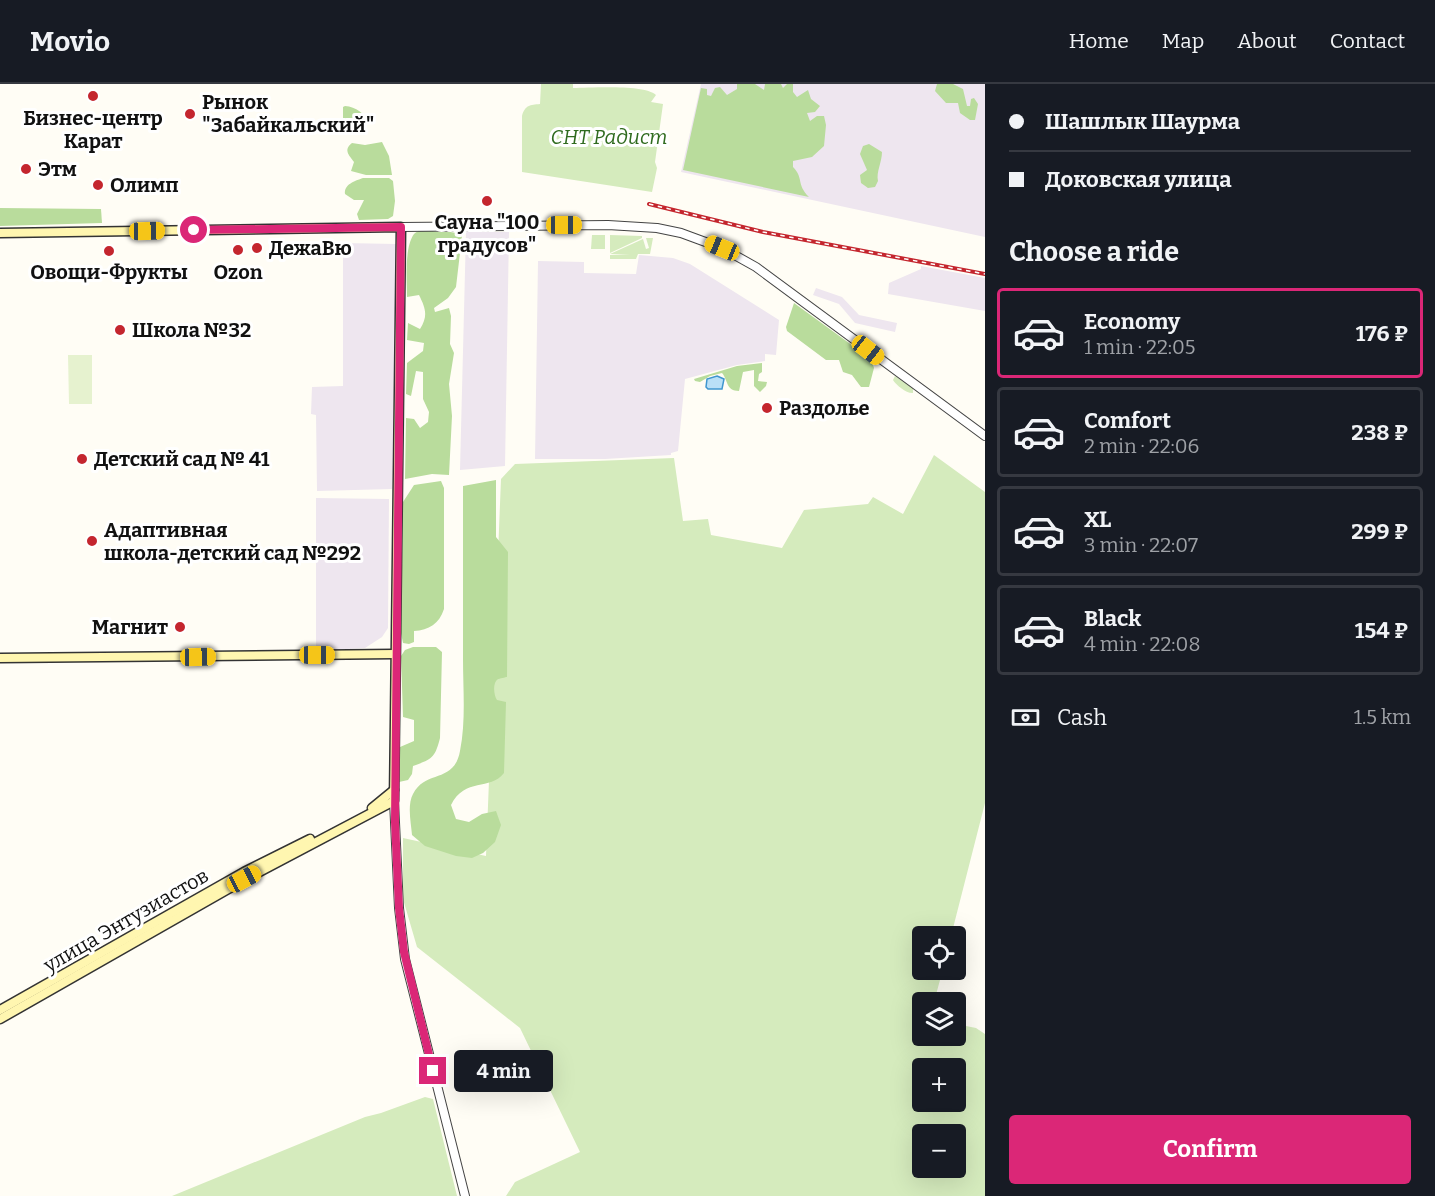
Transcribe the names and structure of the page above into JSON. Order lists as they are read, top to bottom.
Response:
{
  "streets": {
    "main road": ["улица Энтузиастов"]
  },
  "parks": ["СНТ Радист"],
  "places": [
    "Бизнес-центр Карат",
    "Рынок \"Забайкальский\"",
    "Этм",
    "Олимп",
    "Сауна \"100 градусов\"",
    "ДежаВю",
    "Ozon",
    "Овощи-Фрукты",
    "Школа №32",
    "Раздолье",
    "Детский сад № 41",
    "Адаптивная школа-детский сад №292",
    "Магнит"
  ],
  "page": {
    "header": "Movio",
    "nav": [
      "Home",
      "Map",
      "About",
      "Contact"
    ],
    "banner": ["Шашлык Шаурма", "Доковская улица"],
    "heading": "Choose a ride",
    "list": [
      {
        "name": "Economy",
        "note": "1 min · 22:05",
        "value": "176 ₽"
      },
      {
        "name": "Comfort",
        "note": "2 min · 22:06",
        "value": "238 ₽"
      },
      {
        "name": "XL",
        "note": "3 min · 22:07",
        "value": "299 ₽"
      },
      {
        "name": "Black",
        "note": "4 min · 22:08",
        "value": "154 ₽"
      }
    ],
    "pay": ["Cash", "1.5 km"],
    "map_buttons": ["+", "−"],
    "bubble": "4 min",
    "buttons": "Confirm"
  }
}
